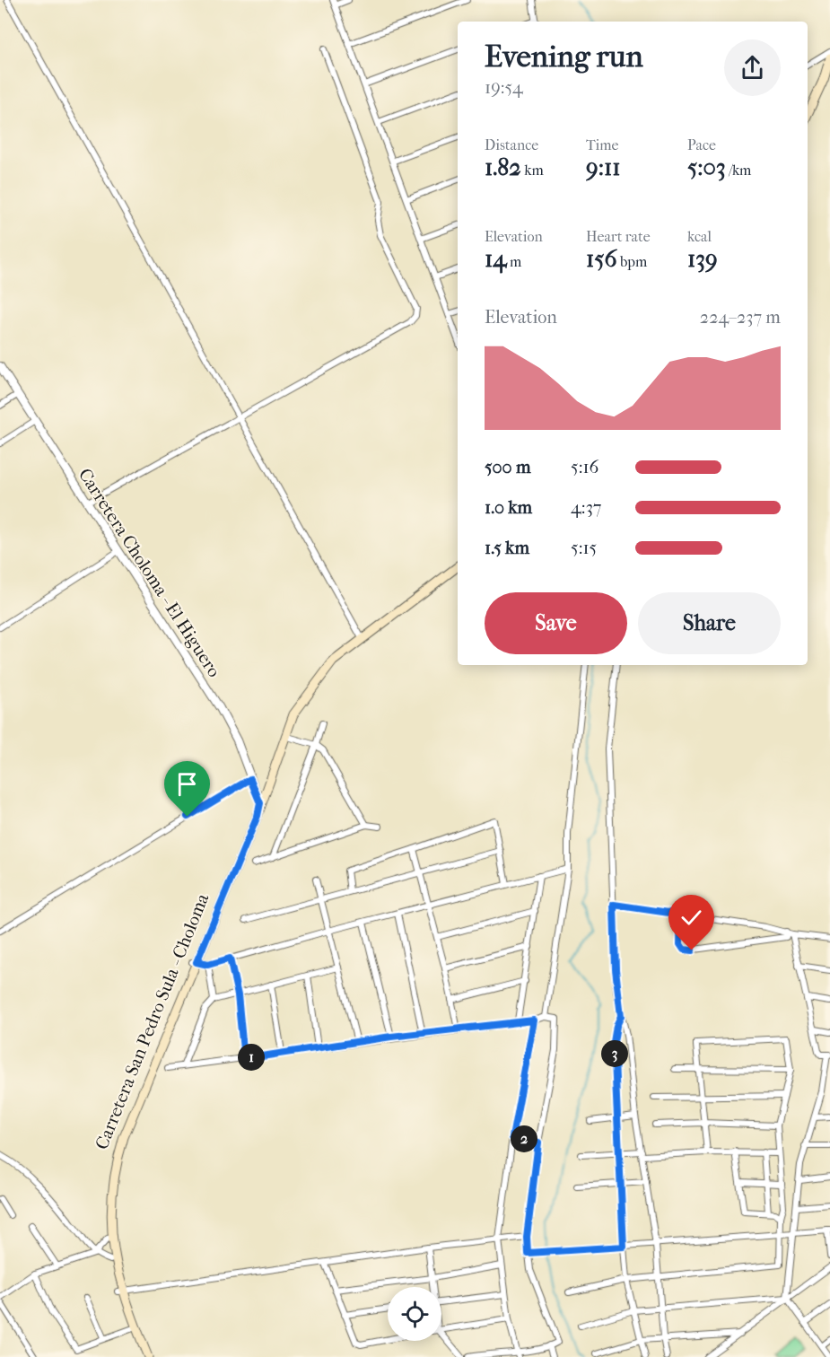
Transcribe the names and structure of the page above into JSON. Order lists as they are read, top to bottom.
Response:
{
  "streets": {
    "main road": ["Carretera San Pedro Sula - Choloma"],
    "street": ["Carretera Choloma - El Higuero"]
  },
  "crossings": [
    ["Carretera Choloma - El Higuero", "Carretera San Pedro Sula - Choloma"]
  ],
  "page": {
    "heading": ["Evening run", "19:54"],
    "stats": [
      ["Distance", "1.82 km"],
      ["Time", "9:11"],
      ["Pace", "5:03 /km"],
      ["Elevation", "14 m"],
      ["Heart rate", "156 bpm"],
      ["kcal", "139"]
    ],
    "chart": ["Elevation", "224–237 m"],
    "list": [
      {
        "name": "500 m",
        "note": "5:16"
      },
      {
        "name": "1.0 km",
        "note": "4:37"
      },
      {
        "name": "1.5 km",
        "note": "5:15"
      }
    ],
    "buttons": ["Save", "Share"],
    "pins": ["3", "1", "2"]
  }
}
